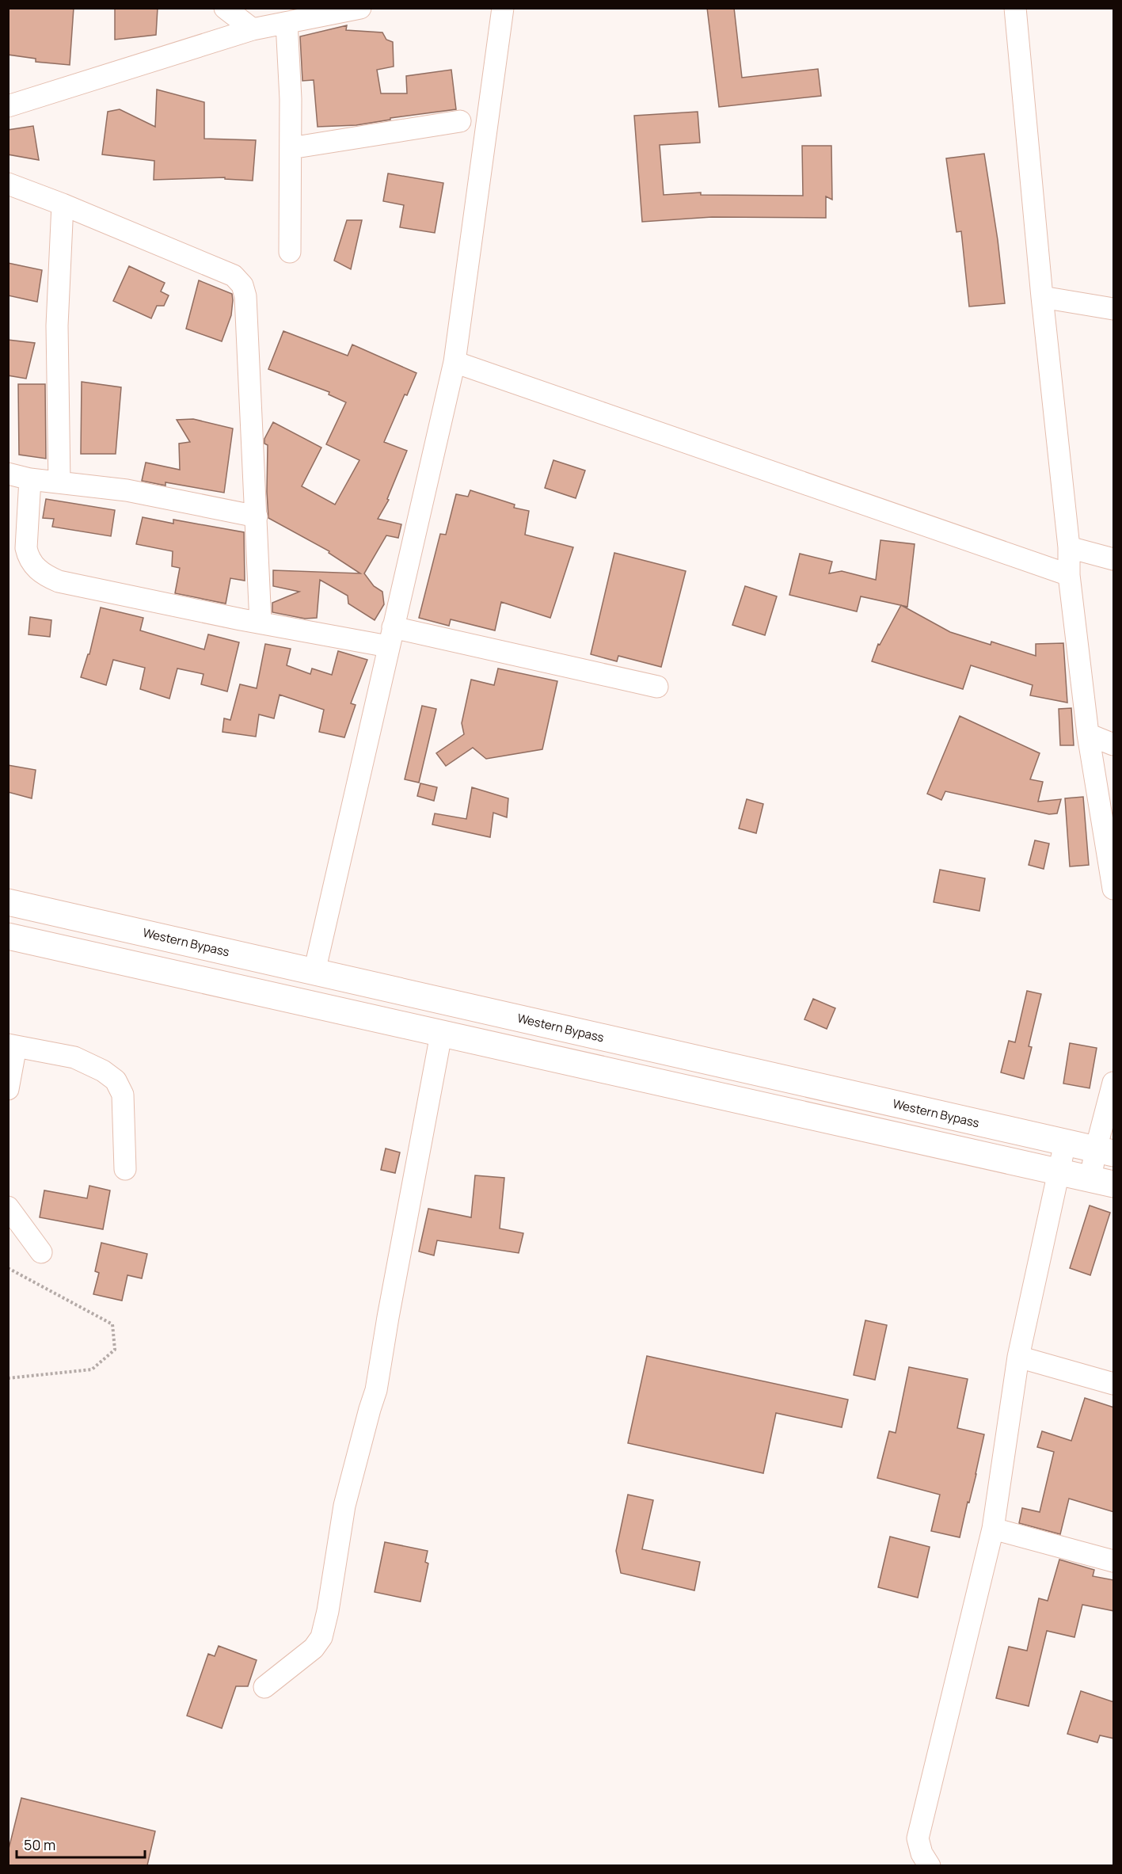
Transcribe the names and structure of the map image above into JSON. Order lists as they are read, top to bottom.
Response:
{
  "streets": {
    "main road": ["Western Bypass"]
  },
  "scale_bar": "50 m"
}
